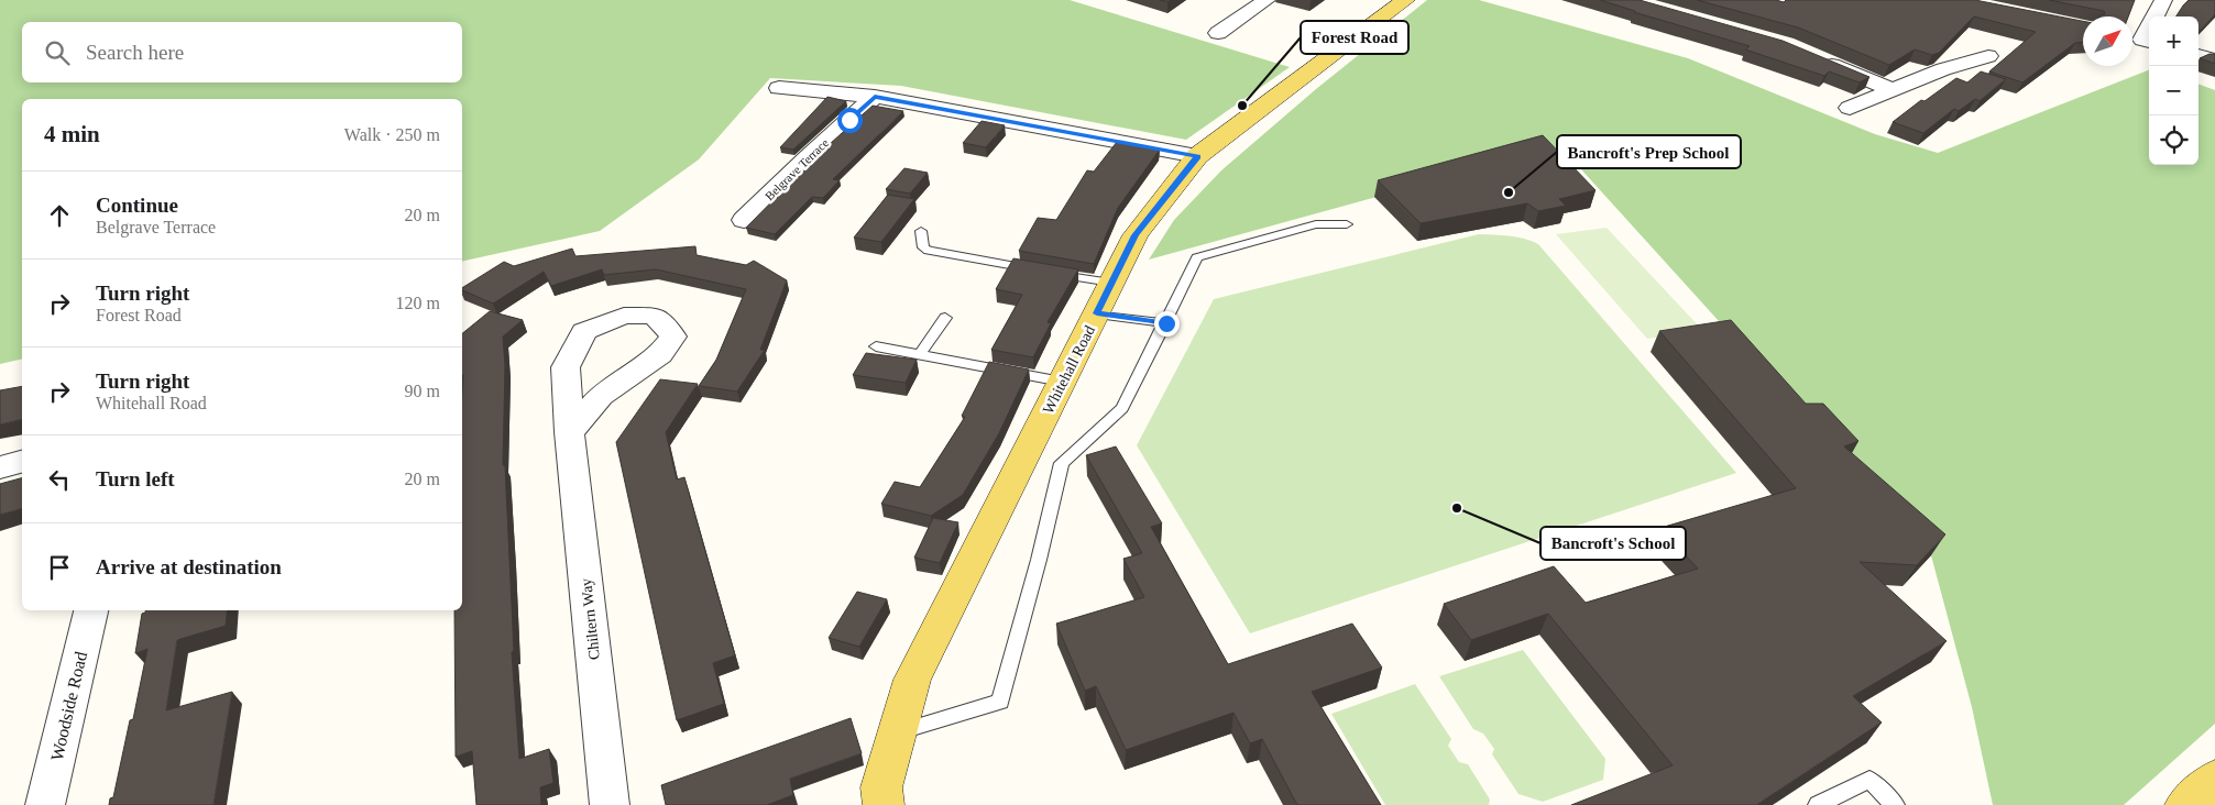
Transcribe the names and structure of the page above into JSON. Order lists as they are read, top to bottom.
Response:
{
  "streets": {
    "main road": ["Whitehall Road"],
    "street": ["Belgrave Terrace", "Chiltern Way", "Woodside Road"]
  },
  "places": ["Forest Road", "Bancroft's Prep School", "Bancroft's School"],
  "north": "top right",
  "page": {
    "map_buttons": ["+", "−"],
    "search": "Search here",
    "heading": ["4 min", "Walk · 250 m"],
    "list": [
      ["Continue", "Belgrave Terrace", "20 m"],
      ["Turn right", "Forest Road", "120 m"],
      ["Turn right", "Whitehall Road", "90 m"],
      ["Turn left", "20 m"],
      "Arrive at destination"
    ]
  }
}
